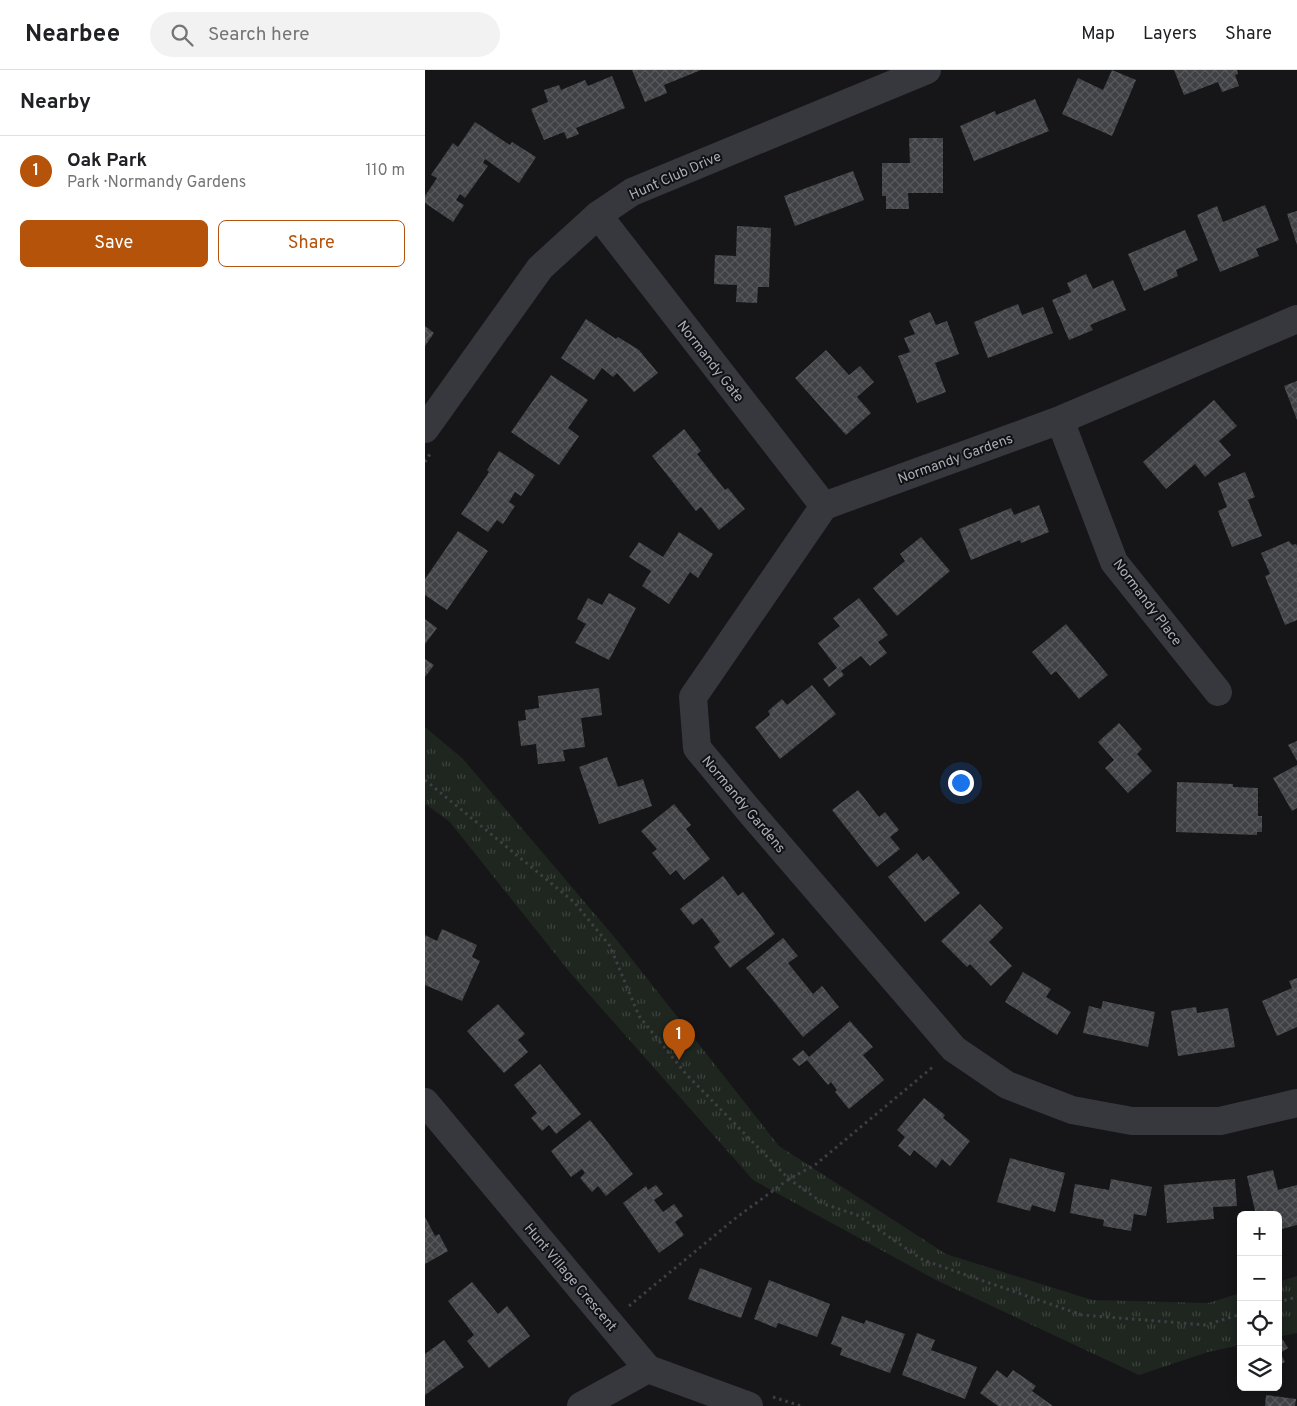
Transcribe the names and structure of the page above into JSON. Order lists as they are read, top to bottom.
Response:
{
  "streets": {
    "street": [
      "Hunt Club Drive",
      "Normandy Gate",
      "Normandy Gardens",
      "Normandy Place",
      "Hunt Village Crescent"
    ]
  },
  "crossings": [
    ["Hunt Club Drive", "Normandy Gate"],
    ["Normandy Gate", "Normandy Gardens"],
    ["Normandy Gardens", "Normandy Place"]
  ],
  "page": {
    "header": "Nearbee",
    "search": "Search here",
    "nav": ["Map", "Layers", "Share"],
    "heading": "Nearby",
    "list": [
      {
        "mark": "1",
        "name": "Oak Park",
        "note": "Park · Normandy Gardens",
        "value": "110 m"
      }
    ],
    "buttons": ["Save", "Share"],
    "pins": "1",
    "map_buttons": ["+", "−"]
  }
}
